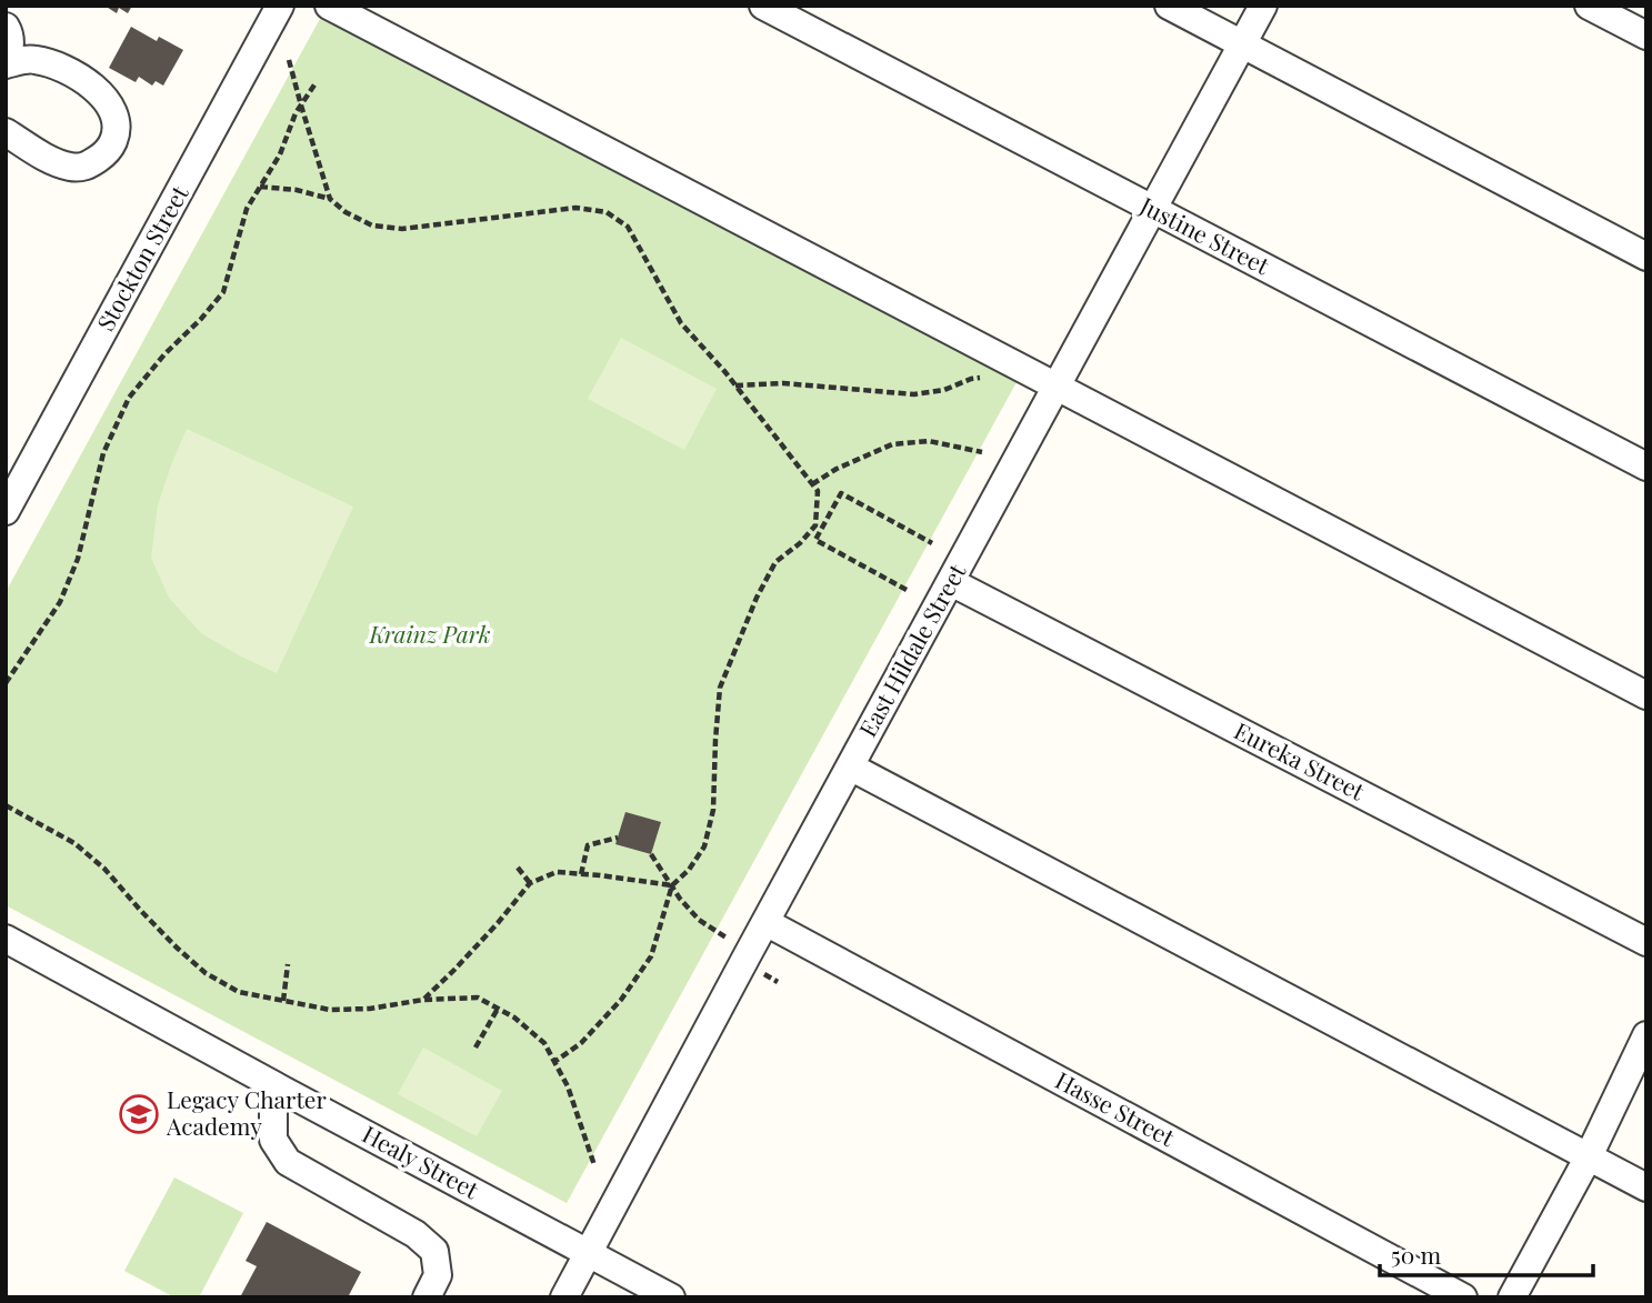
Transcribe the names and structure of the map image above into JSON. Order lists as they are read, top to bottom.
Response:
{
  "streets": {
    "street": [
      "Justine Street",
      "Stockton Street",
      "East Hildale Street",
      "Eureka Street",
      "Hasse Street",
      "Healy Street"
    ]
  },
  "crossings": [
    ["Justine Street", "East Hildale Street"],
    ["East Hildale Street", "Eureka Street"],
    ["East Hildale Street", "Hasse Street"],
    ["East Hildale Street", "Healy Street"]
  ],
  "parks": ["Krainz Park"],
  "places": {
    "school or university": ["Legacy Charter Academy"]
  },
  "scale_bar": "50 m"
}
